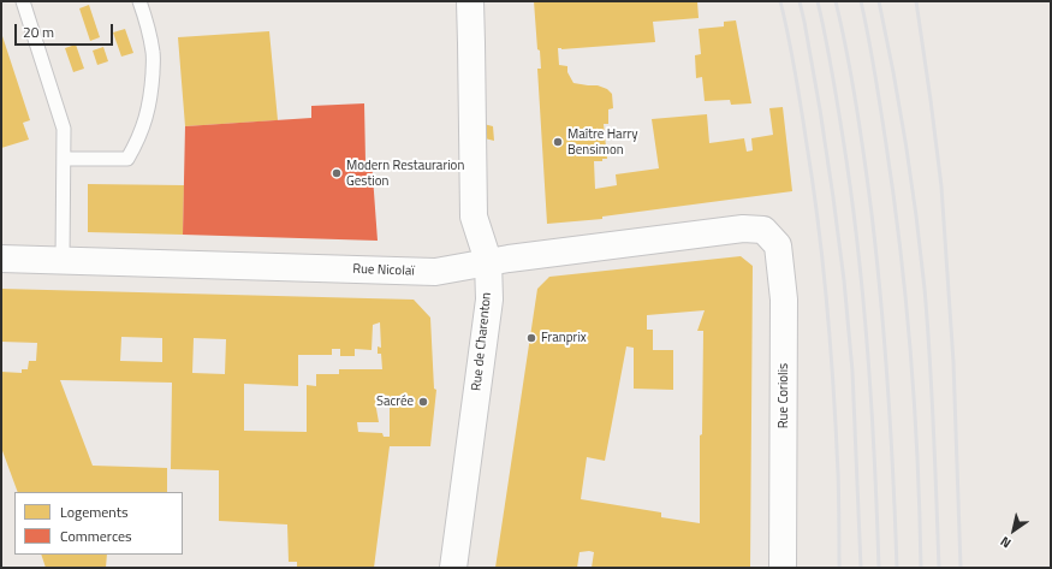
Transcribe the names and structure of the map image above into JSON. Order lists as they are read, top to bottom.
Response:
{
  "streets": {
    "street": ["Rue Nicolaï", "Rue de Charenton", "Rue Coriolis"]
  },
  "crossings": [
    ["Rue Nicolaï", "Rue de Charenton"],
    ["Rue Nicolaï", "Rue Coriolis"]
  ],
  "places": [
    "Maître Harry Bensimon",
    "Modern Restaurarion Gestion",
    "Franprix",
    "Sacrée"
  ],
  "legend": ["Logements", "Commerces"],
  "scale_bar": "20 m",
  "north": "bottom left"
}
